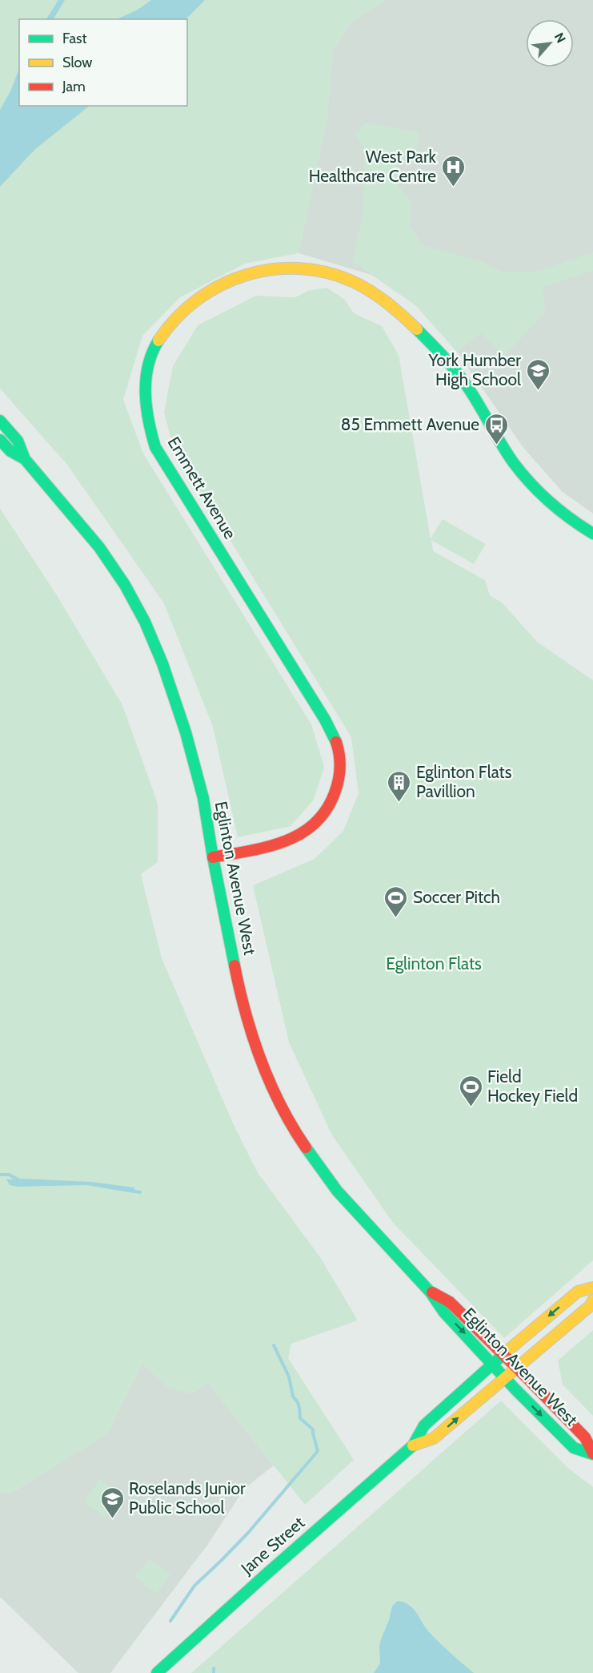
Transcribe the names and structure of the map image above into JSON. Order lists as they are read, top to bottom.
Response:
{
  "streets": {
    "main road": ["Emmett Avenue", "Eglinton Avenue West", "Jane Street"]
  },
  "crossings": [
    ["Emmett Avenue", "Eglinton Avenue West"],
    ["Eglinton Avenue West", "Jane Street"]
  ],
  "parks": ["Eglinton Flats"],
  "places": {
    "hospital": ["West Park Healthcare Centre"],
    "school or university": ["York Humber High School", "Roselands Junior Public School"],
    "bus stop": ["85 Emmett Avenue"],
    "building": ["Eglinton Flats Pavillion"],
    "sports": ["Soccer Pitch", "Field Hockey Field"]
  },
  "legend": ["Fast", "Slow", "Jam"],
  "north": "top right"
}
